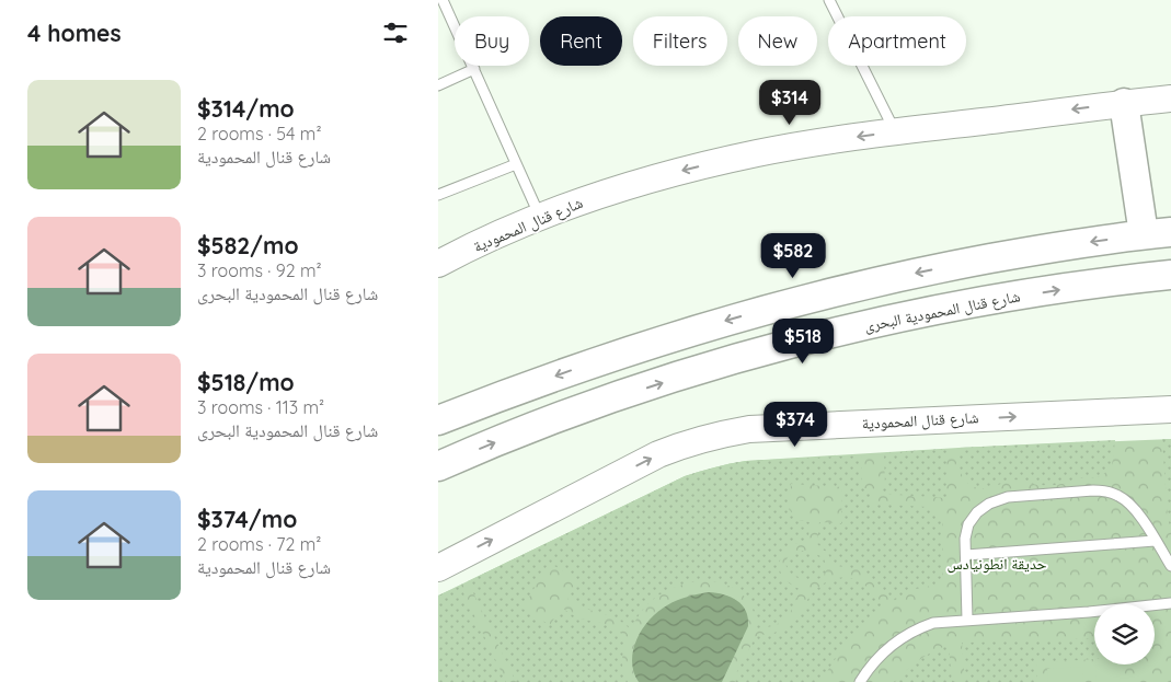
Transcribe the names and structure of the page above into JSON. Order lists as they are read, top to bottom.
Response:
{
  "streets": {
    "main road": ["شارع قنال المحمودية البحرى"],
    "street": ["شارع قنال المحمودية"]
  },
  "parks": ["حديقة انطونيادس"],
  "page": {
    "heading": "4 homes",
    "chip": [
      "Buy",
      "Rent",
      "Filters",
      "New",
      "Apartment"
    ],
    "list": [
      {
        "name": "$314/mo",
        "note": "2 rooms · 54 m² · شارع قنال المحمودية"
      },
      {
        "name": "$582/mo",
        "note": "3 rooms · 92 m² · شارع قنال المحمودية البحرى"
      },
      {
        "name": "$518/mo",
        "note": "3 rooms · 113 m² · شارع قنال المحمودية البحرى"
      },
      {
        "name": "$374/mo",
        "note": "2 rooms · 72 m² · شارع قنال المحمودية"
      }
    ],
    "price": [
      "$314",
      "$582",
      "$518",
      "$374"
    ]
  }
}
